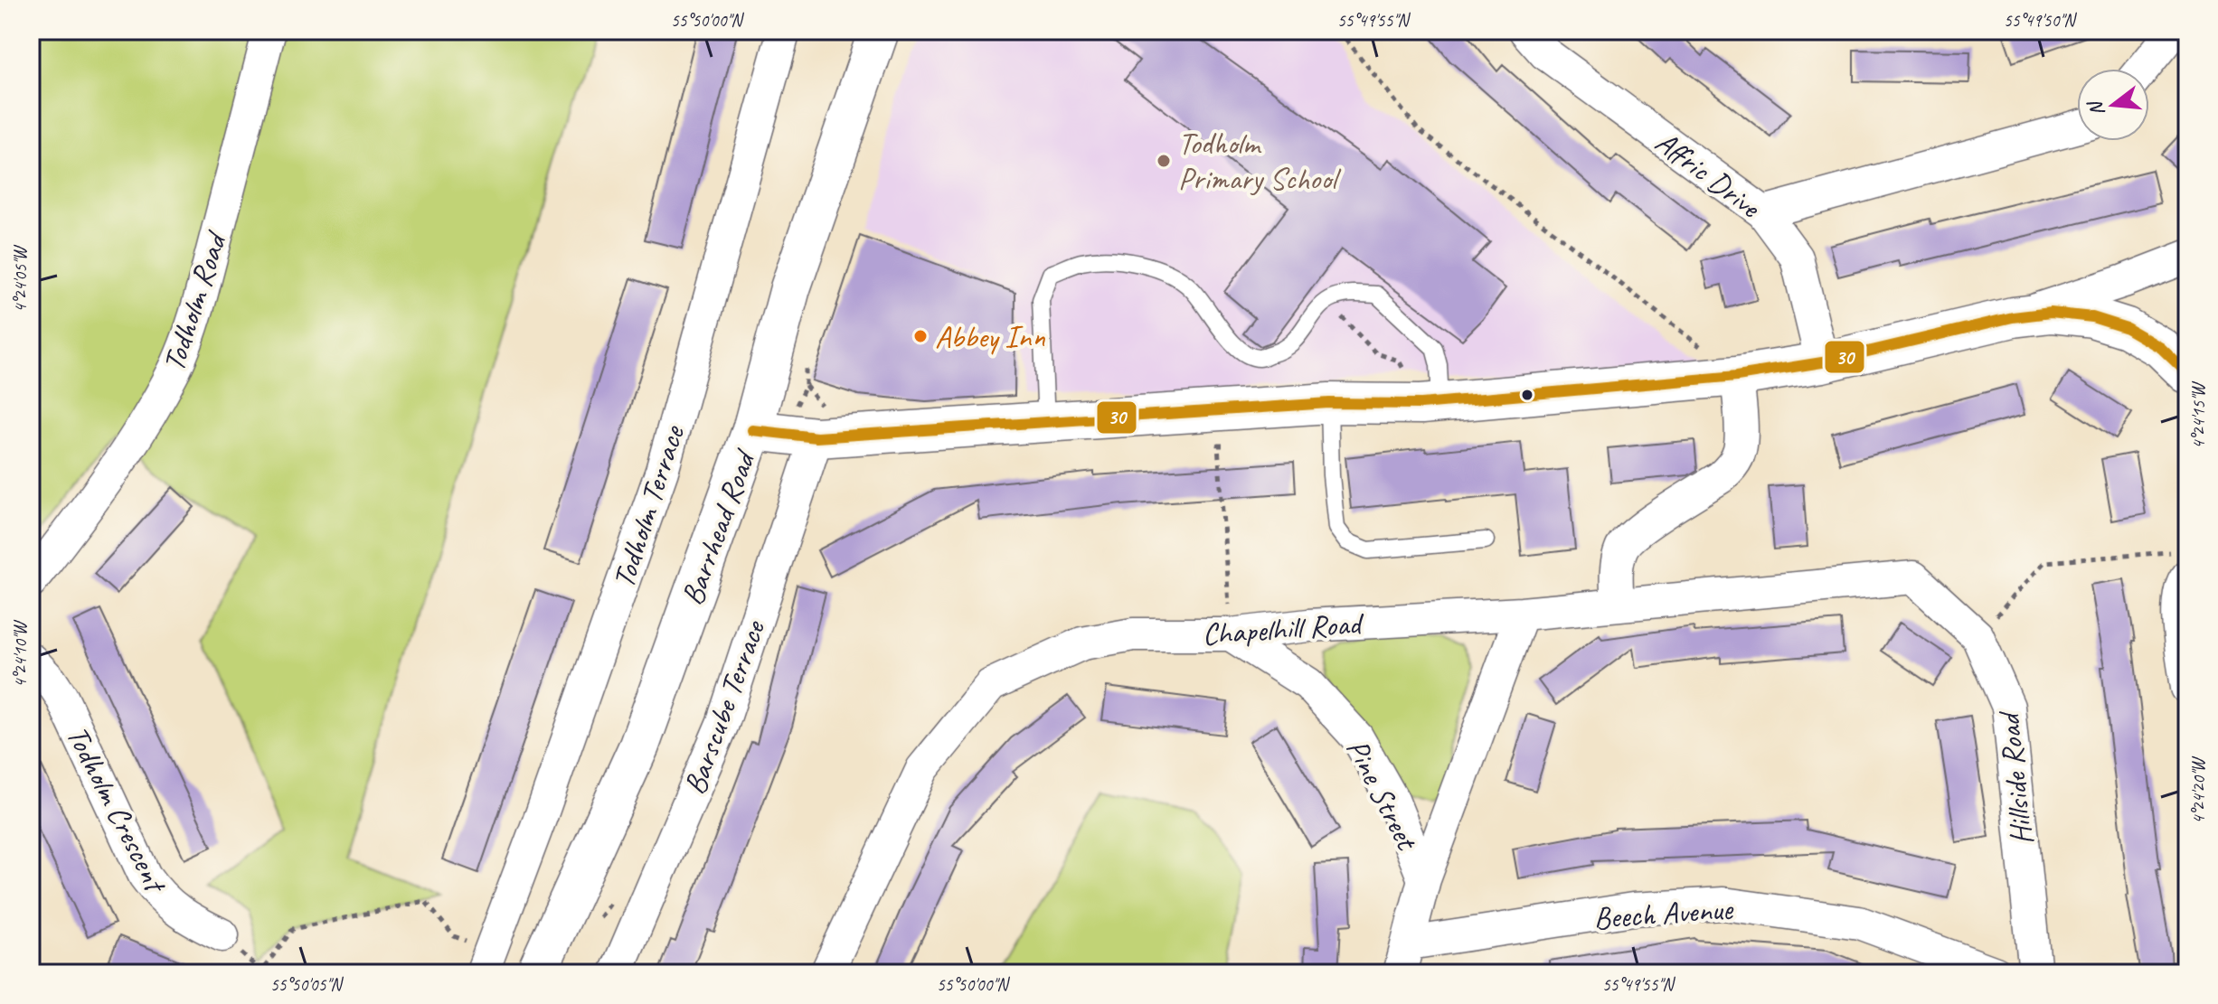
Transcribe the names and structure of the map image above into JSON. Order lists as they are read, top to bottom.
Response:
{
  "streets": {
    "street": [
      "Affric Drive",
      "Todholm Road",
      "Todholm Terrace",
      "Barrhead Road",
      "Chapelhill Road",
      "Barscube Terrace",
      "Hillside Road",
      "Pine Street",
      "Todholm Crescent",
      "Beech Avenue"
    ]
  },
  "crossings": [
    ["Chapelhill Road", "Hillside Road"],
    ["Chapelhill Road", "Pine Street"],
    ["Pine Street", "Beech Avenue"]
  ],
  "places": ["Todholm Primary School", "Abbey Inn"],
  "lines": ["transit line 30"],
  "north": "left",
  "coordinates": [
    "55°50'00\"N",
    "55°49'55\"N",
    "55°49'50\"N",
    "4°24'05\"W",
    "4°24'15\"W",
    "4°24'10\"W",
    "4°24'20\"W",
    "55°50'05\"N"
  ]
}
